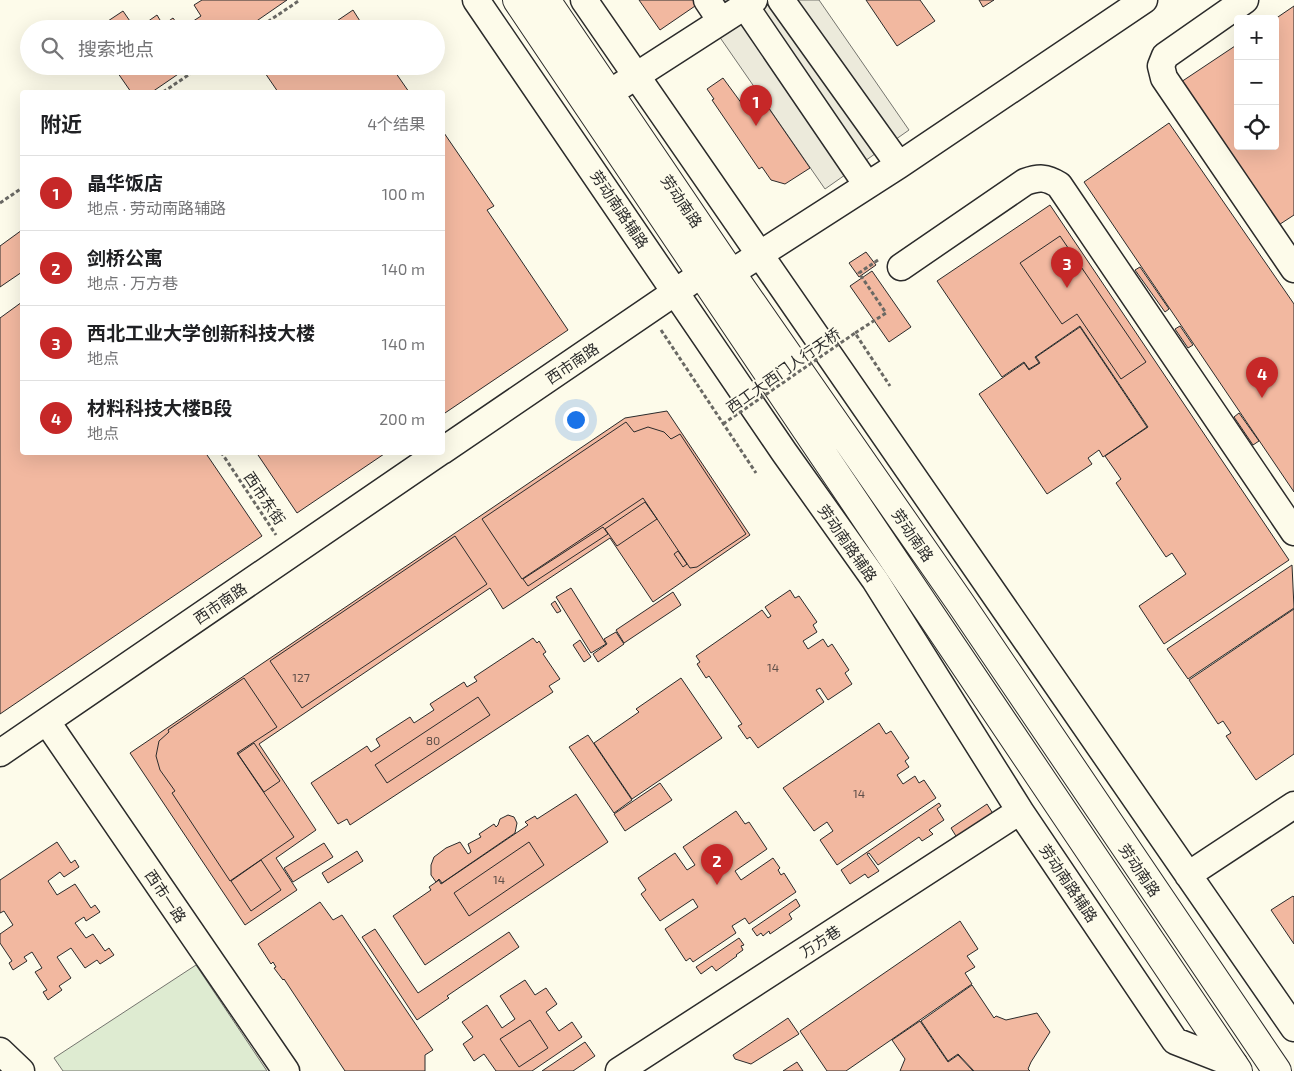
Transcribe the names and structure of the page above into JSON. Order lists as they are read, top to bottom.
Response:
{
  "streets": {
    "main road": ["劳动南路"],
    "street": [
      "劳动南路辅路",
      "西市南路",
      "西市一路",
      "万方巷"
    ],
    "path": ["西工大西门人行天桥", "西市东街"]
  },
  "crossings": [
    ["劳动南路", "劳动南路辅路"],
    ["劳动南路", "西市南路"],
    ["劳动南路辅路", "西市南路"],
    ["劳动南路辅路", "万方巷"],
    ["西市南路", "西市东街"],
    ["西市南路", "西市一路"]
  ],
  "house_numbers": [
    "14",
    "127",
    "80",
    "14",
    "14"
  ],
  "page": {
    "map_buttons": ["+", "−"],
    "search": "搜索地点",
    "pins": [
      "1",
      "3",
      "4",
      "2"
    ],
    "heading": ["附近", "4个结果"],
    "list": [
      {
        "mark": "1",
        "name": "晶华饭店",
        "note": "地点 · 劳动南路辅路",
        "value": "100 m"
      },
      {
        "mark": "2",
        "name": "剑桥公寓",
        "note": "地点 · 万方巷",
        "value": "140 m"
      },
      {
        "mark": "3",
        "name": "西北工业大学创新科技大楼",
        "note": "地点",
        "value": "140 m"
      },
      {
        "mark": "4",
        "name": "材料科技大楼B段",
        "note": "地点",
        "value": "200 m"
      }
    ]
  }
}
